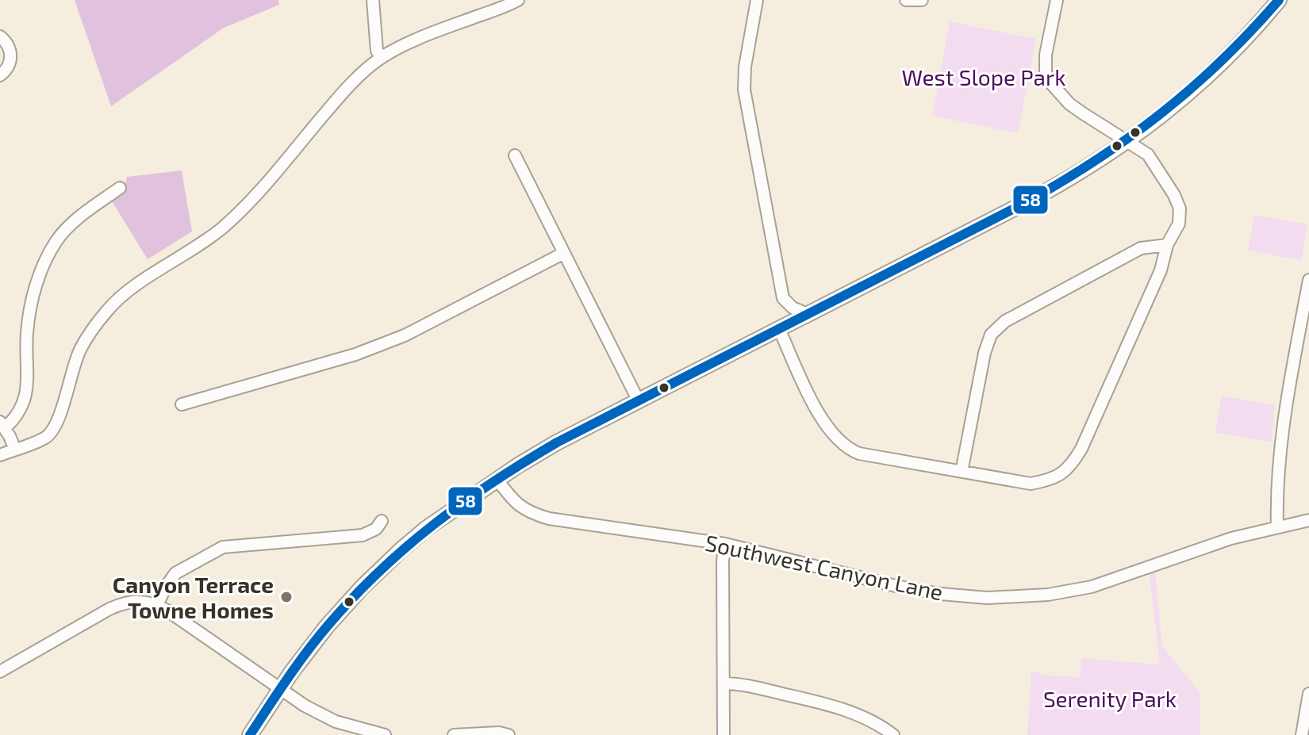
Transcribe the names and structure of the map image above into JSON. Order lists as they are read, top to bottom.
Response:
{
  "streets": {
    "street": ["Southwest Canyon Lane"]
  },
  "parks": ["West Slope Park", "Serenity Park"],
  "places": ["Canyon Terrace Towne Homes"],
  "lines": ["transit line 58"]
}
